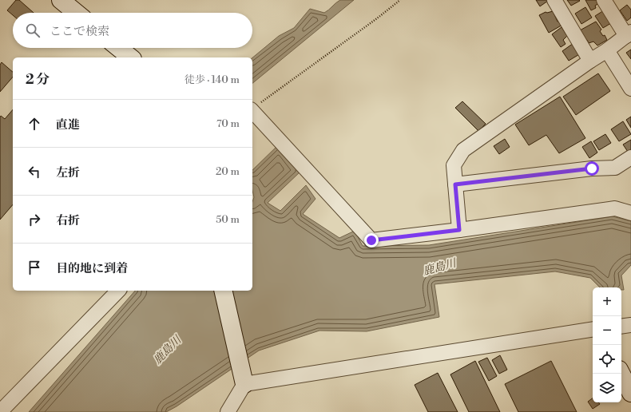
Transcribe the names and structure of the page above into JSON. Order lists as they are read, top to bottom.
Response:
{
  "water": ["鹿島川"],
  "page": {
    "search": "ここで検索",
    "heading": ["2 分", "徒歩 · 140 m"],
    "list": [
      ["直進", "70 m"],
      ["左折", "20 m"],
      ["右折", "50 m"],
      "目的地に到着"
    ],
    "map_buttons": ["+", "−"]
  }
}
